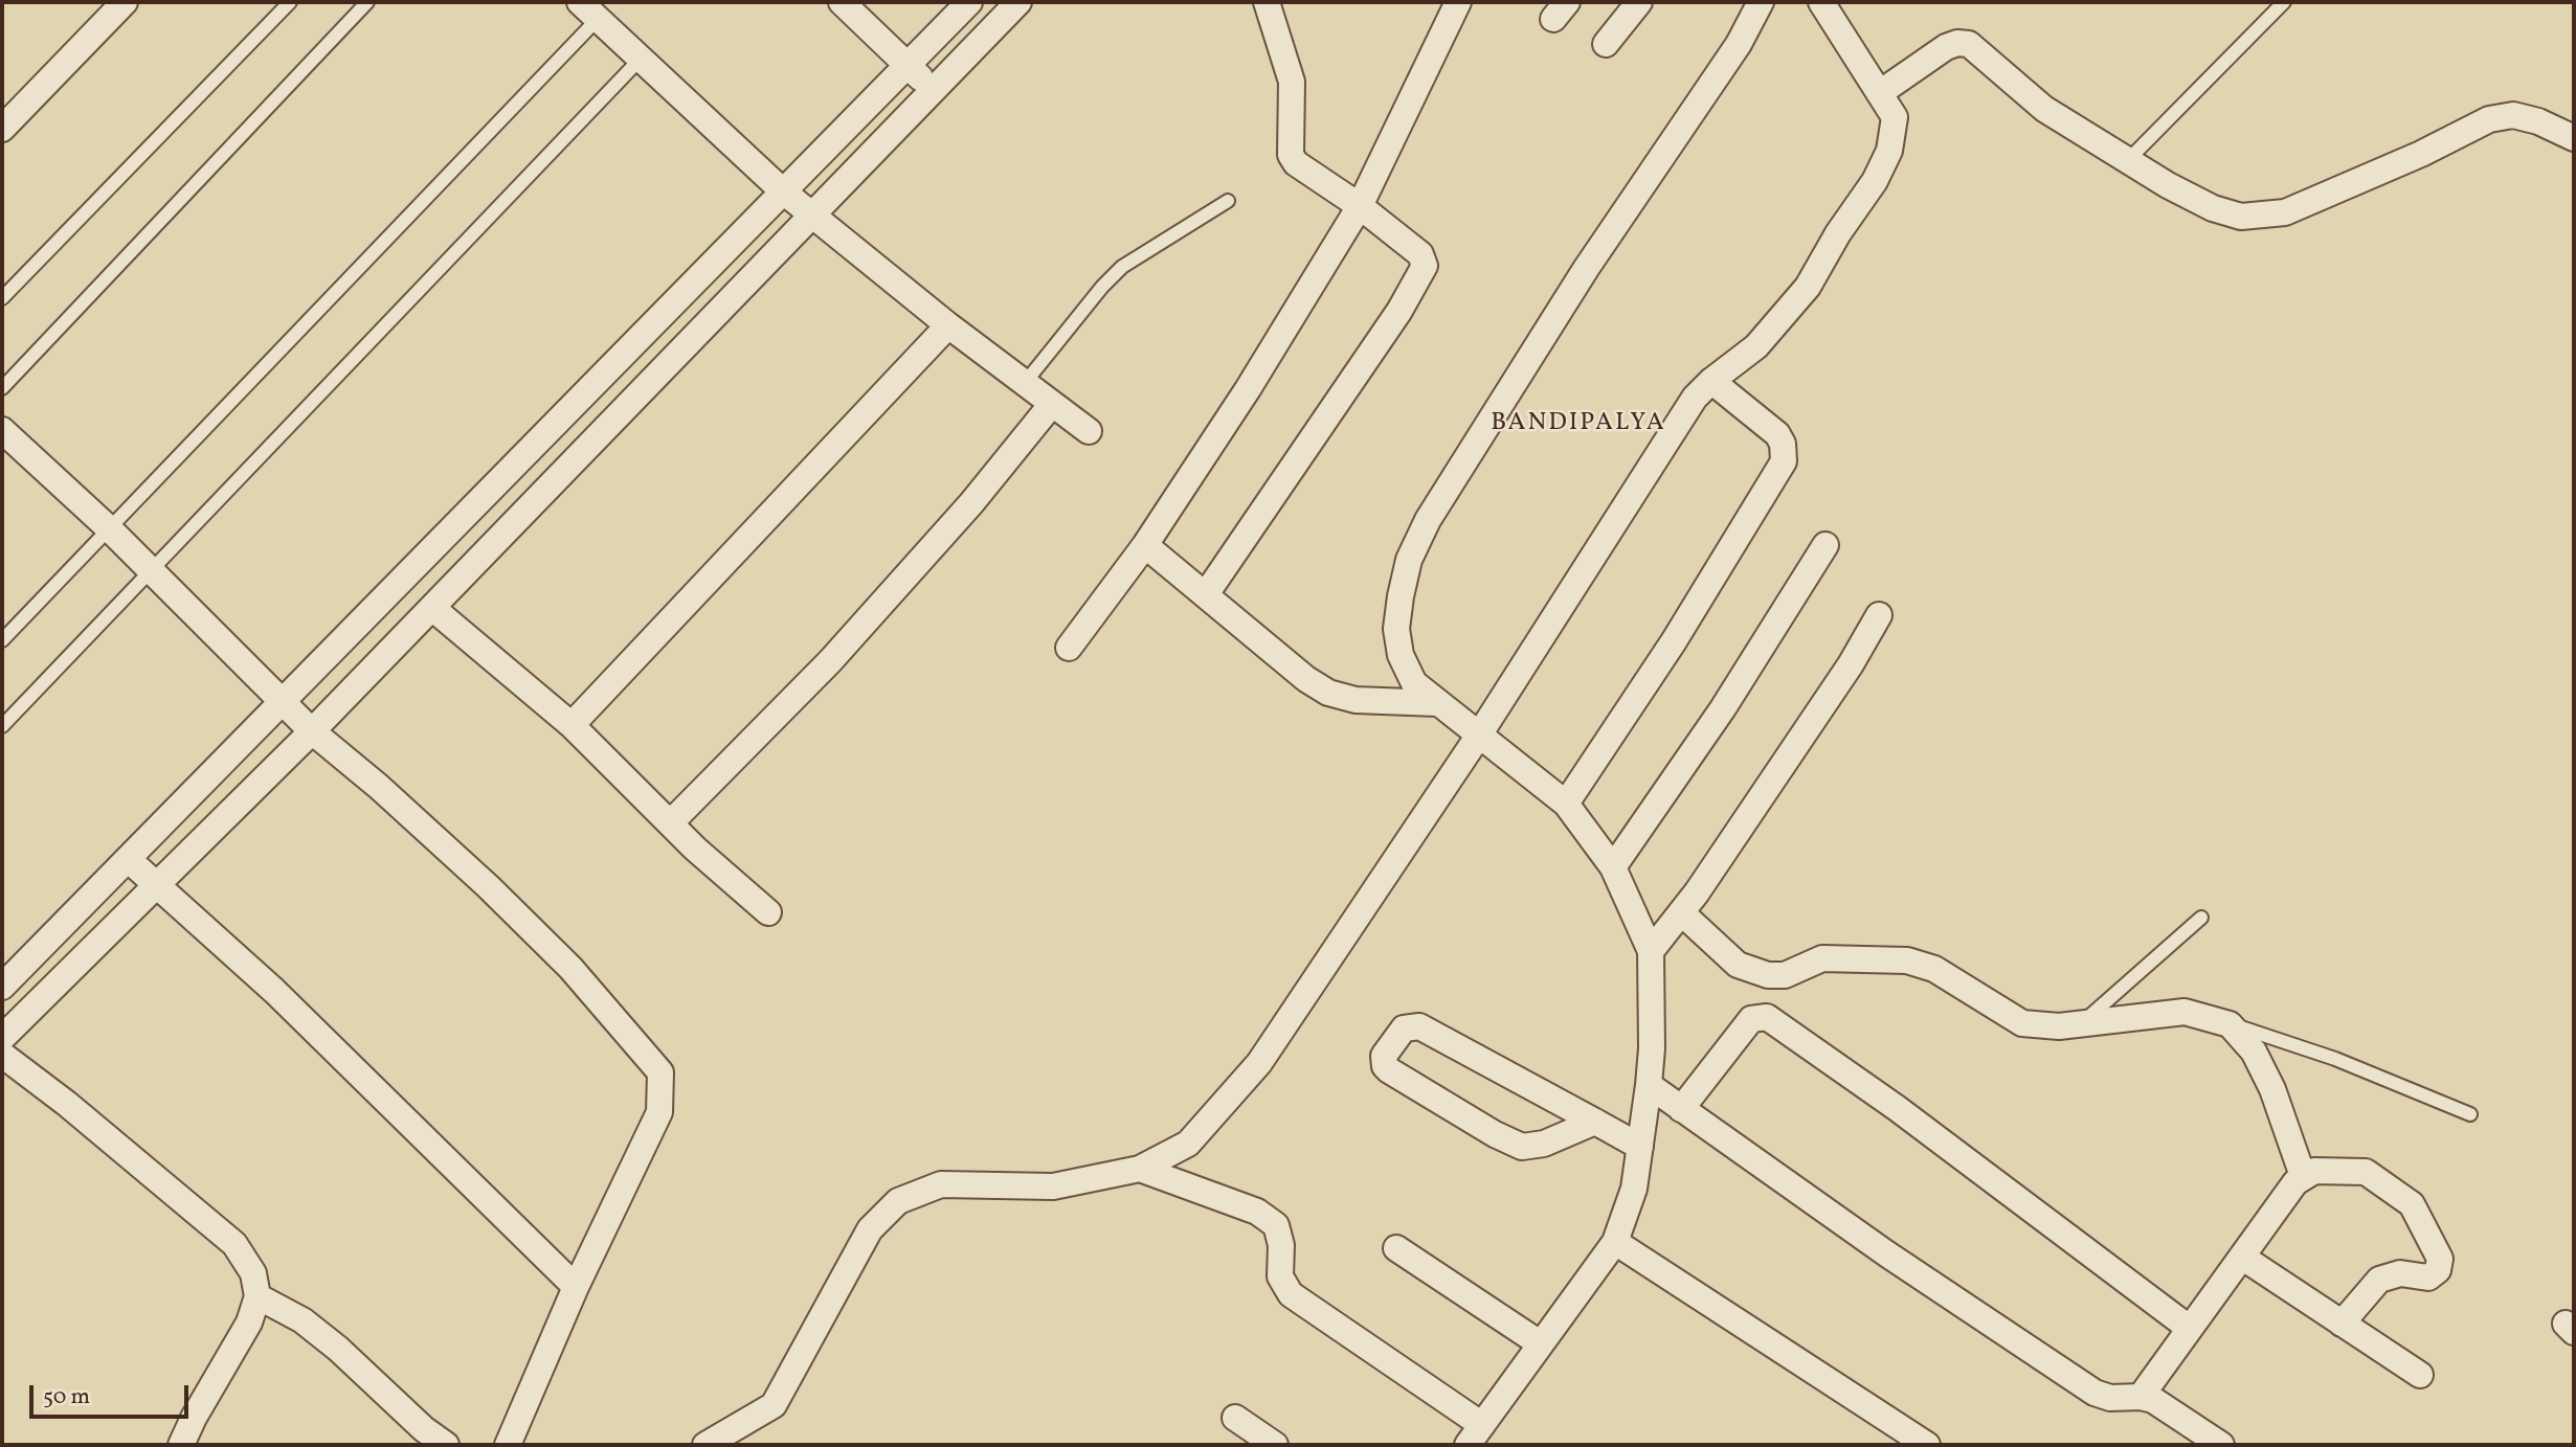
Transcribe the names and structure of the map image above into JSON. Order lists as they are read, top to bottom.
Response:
{
  "districts": ["BANDIPALYA"],
  "scale_bar": "50 m"
}
